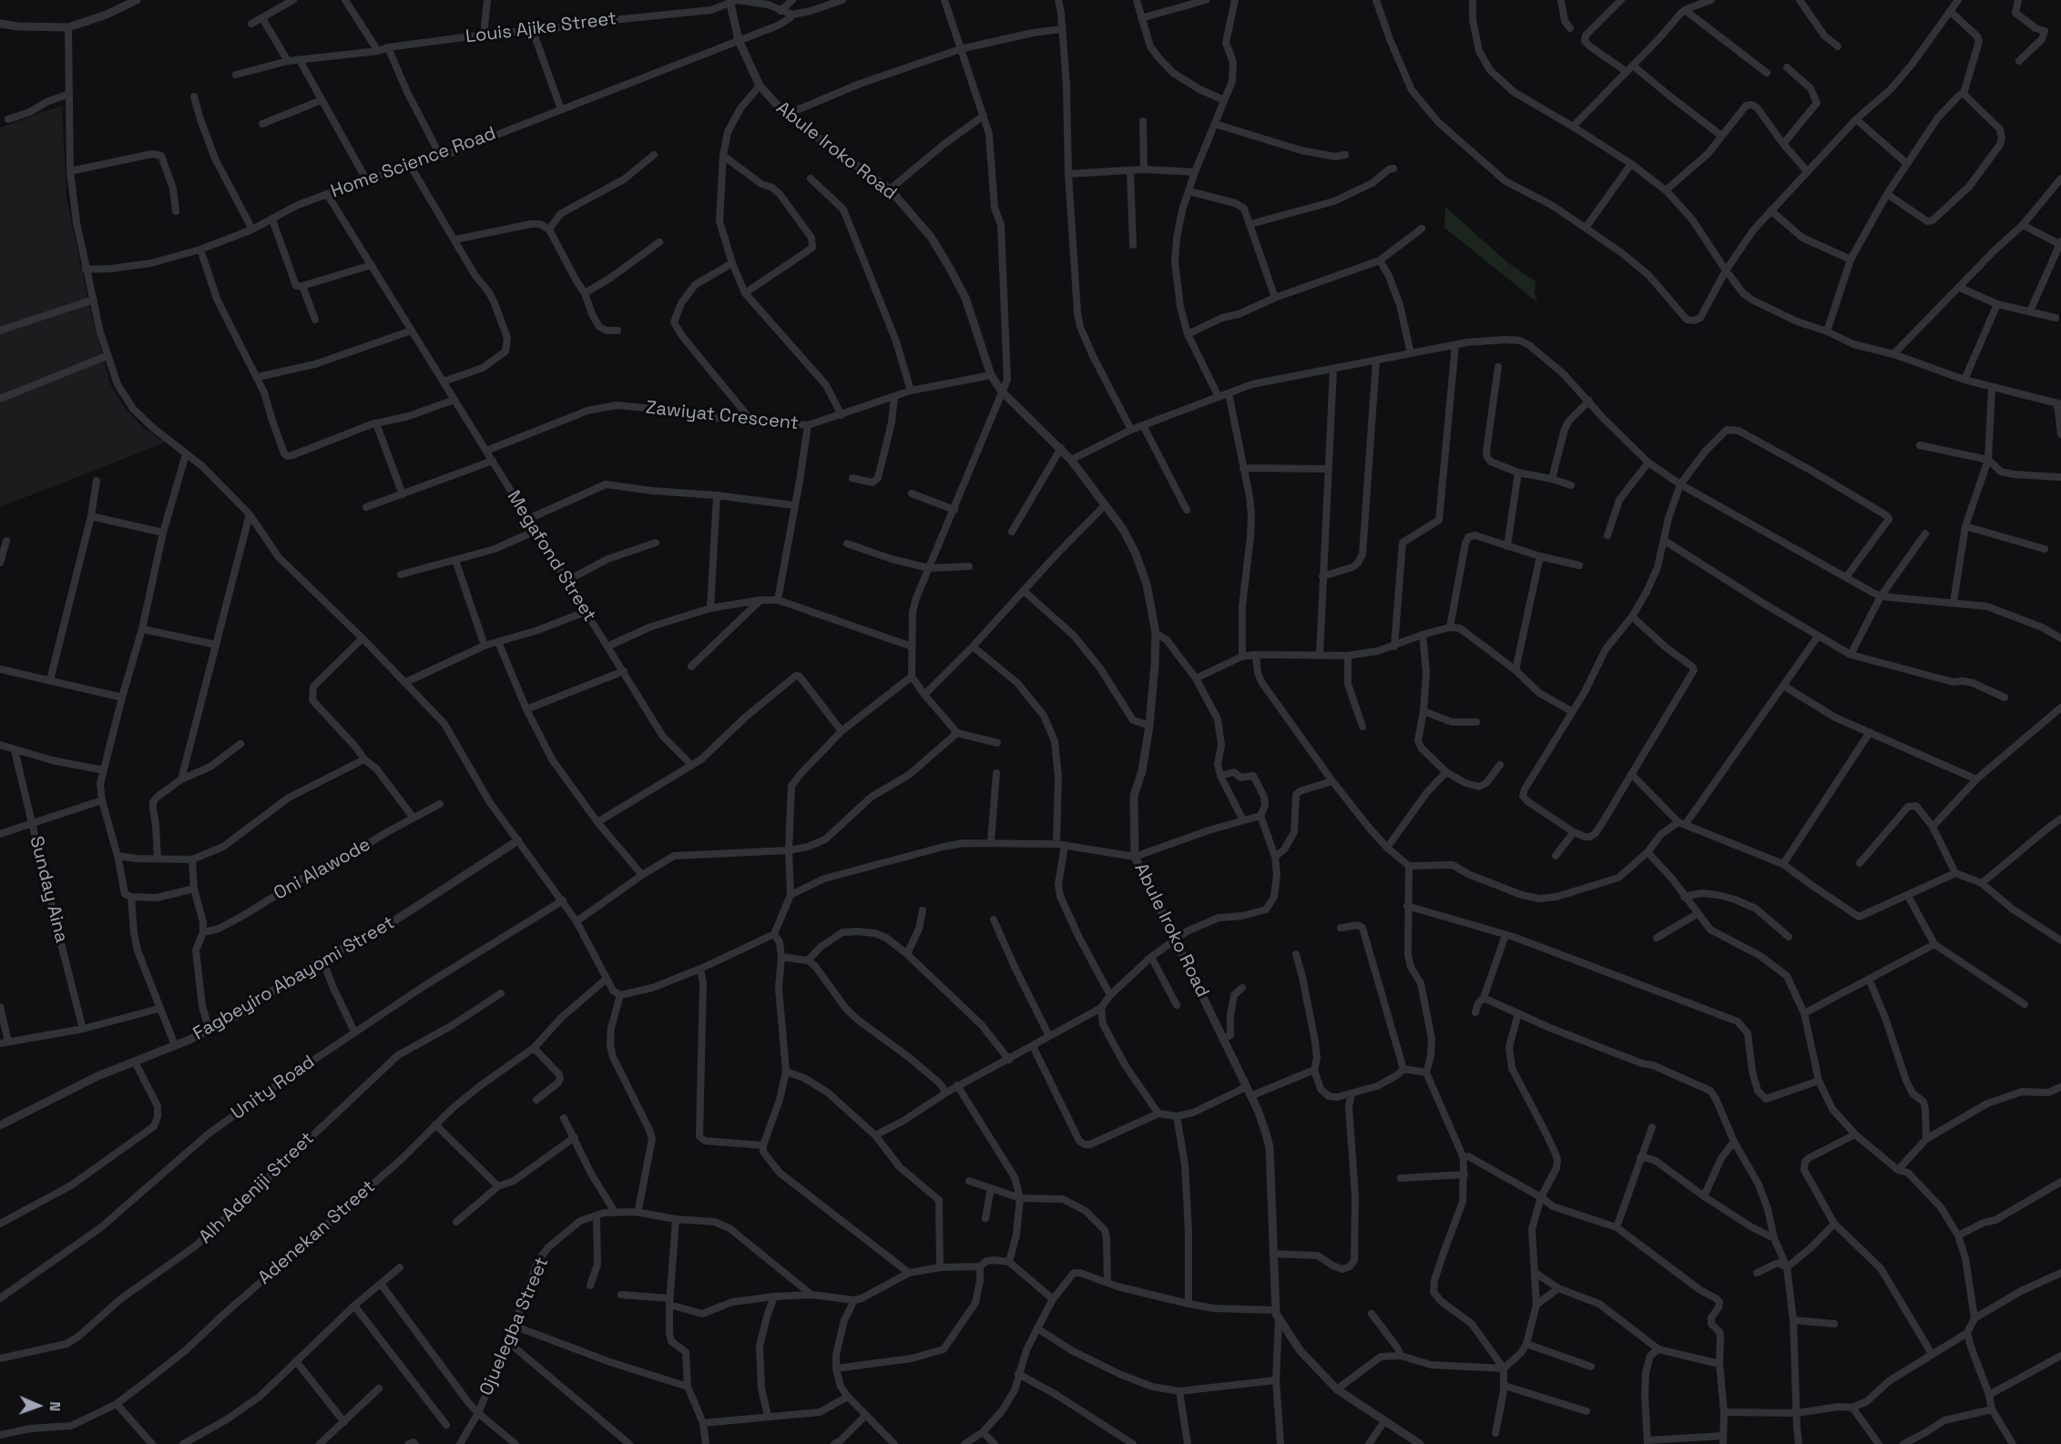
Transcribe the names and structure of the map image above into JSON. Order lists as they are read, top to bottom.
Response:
{
  "streets": {
    "street": [
      "Louis Ajike Street",
      "Abule Iroko Road",
      "Home Science Road",
      "Zawiyat Crescent",
      "Megafond Street",
      "Oni Alawode",
      "Sunday Aina",
      "Fagbeyiro Abayomi Street",
      "Unity Road",
      "Alh Adeniji Street",
      "Adenekan Street",
      "Ojuelegba Street"
    ]
  },
  "crossings": [
    ["Louis Ajike Street", "Abule Iroko Road"],
    ["Louis Ajike Street", "Home Science Road"],
    ["Abule Iroko Road", "Home Science Road"],
    ["Abule Iroko Road", "Zawiyat Crescent"],
    ["Home Science Road", "Megafond Street"],
    ["Zawiyat Crescent", "Megafond Street"]
  ],
  "north": "right"
}
